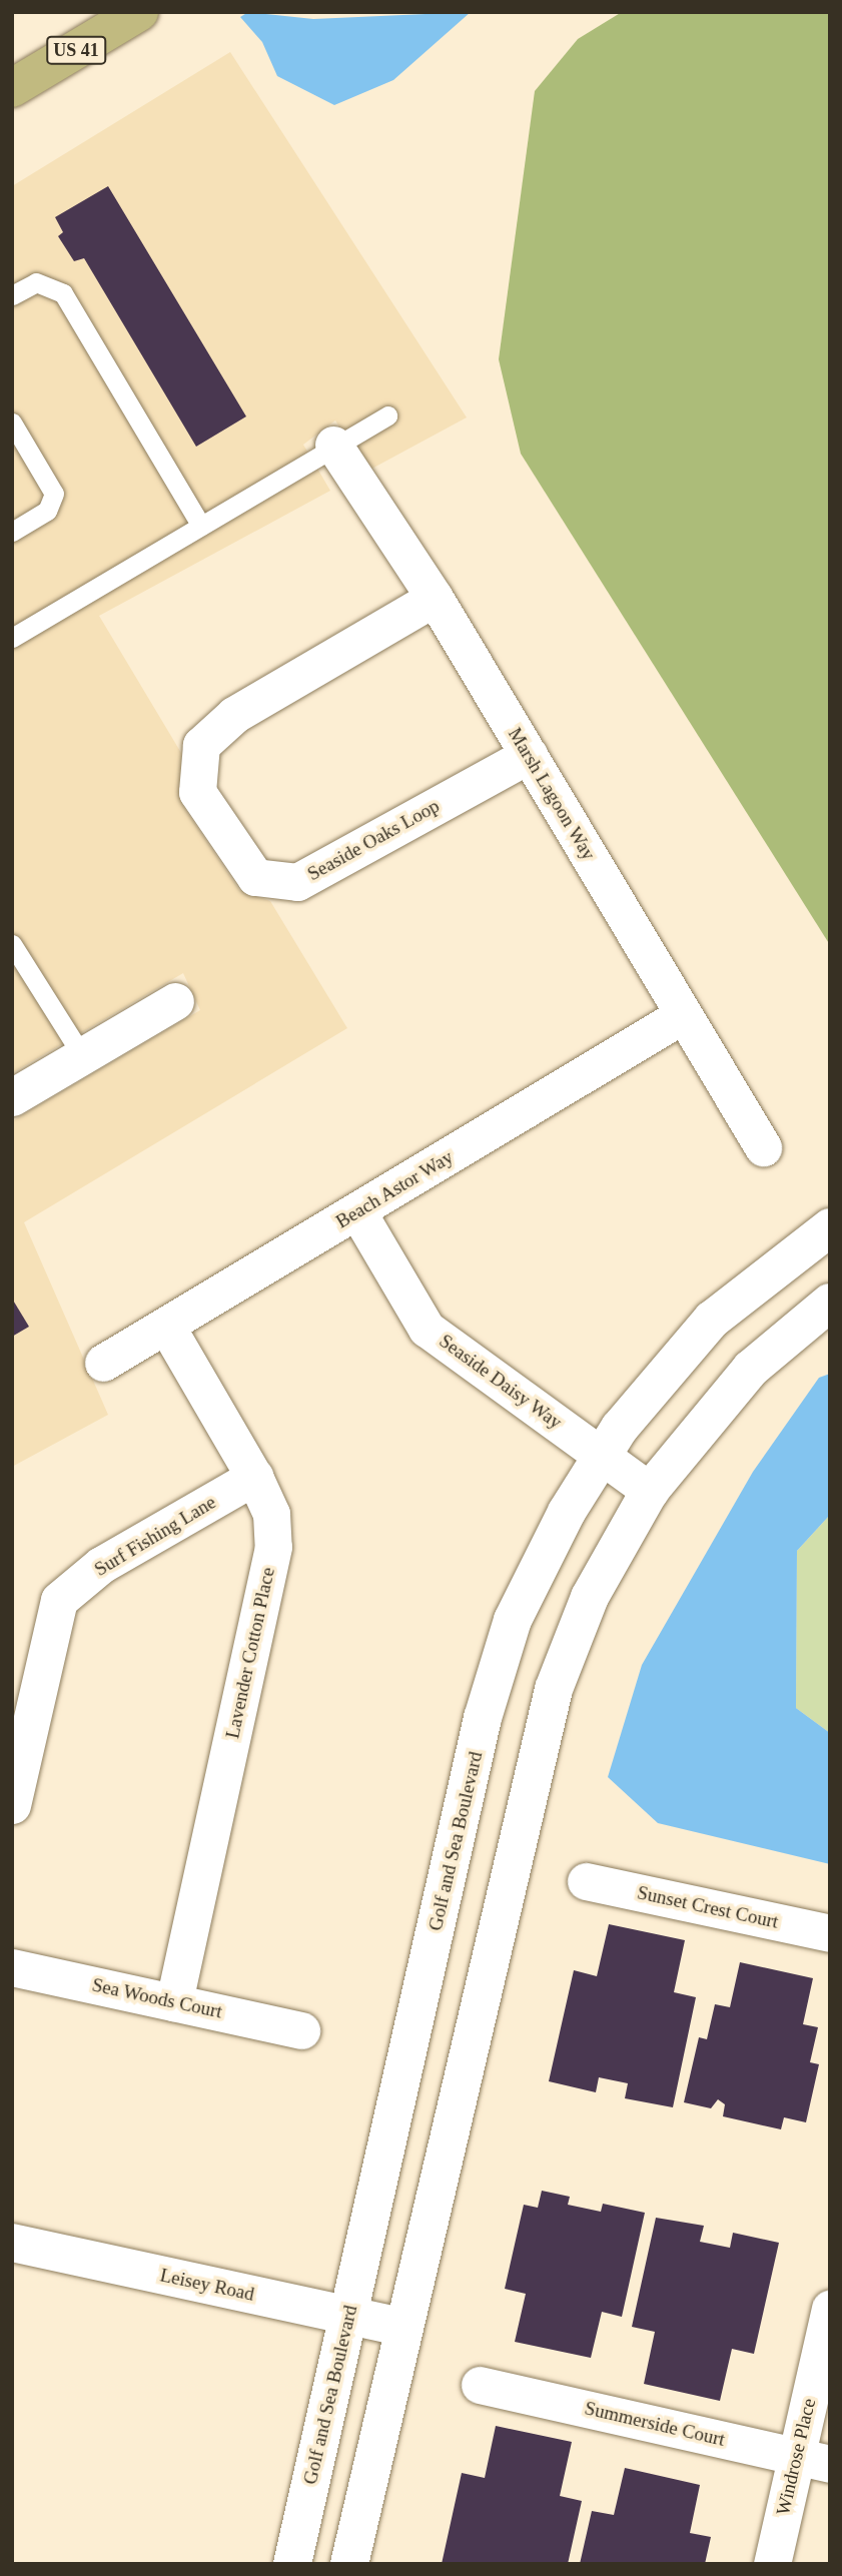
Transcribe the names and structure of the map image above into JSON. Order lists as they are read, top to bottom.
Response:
{
  "streets": {
    "main road": ["US 41"],
    "street": [
      "Marsh Lagoon Way",
      "Seaside Oaks Loop",
      "Beach Astor Way",
      "Seaside Daisy Way",
      "Surf Fishing Lane",
      "Lavender Cotton Place",
      "Golf and Sea Boulevard",
      "Sunset Crest Court",
      "Sea Woods Court",
      "Leisey Road",
      "Summerside Court",
      "Windrose Place"
    ]
  },
  "crossings": [
    ["Marsh Lagoon Way", "Seaside Oaks Loop"],
    ["Marsh Lagoon Way", "Beach Astor Way"],
    ["Beach Astor Way", "Seaside Daisy Way"],
    ["Beach Astor Way", "Lavender Cotton Place"],
    ["Seaside Daisy Way", "Golf and Sea Boulevard"],
    ["Surf Fishing Lane", "Lavender Cotton Place"],
    ["Lavender Cotton Place", "Sea Woods Court"],
    ["Golf and Sea Boulevard", "Leisey Road"],
    ["Summerside Court", "Windrose Place"]
  ]
}
